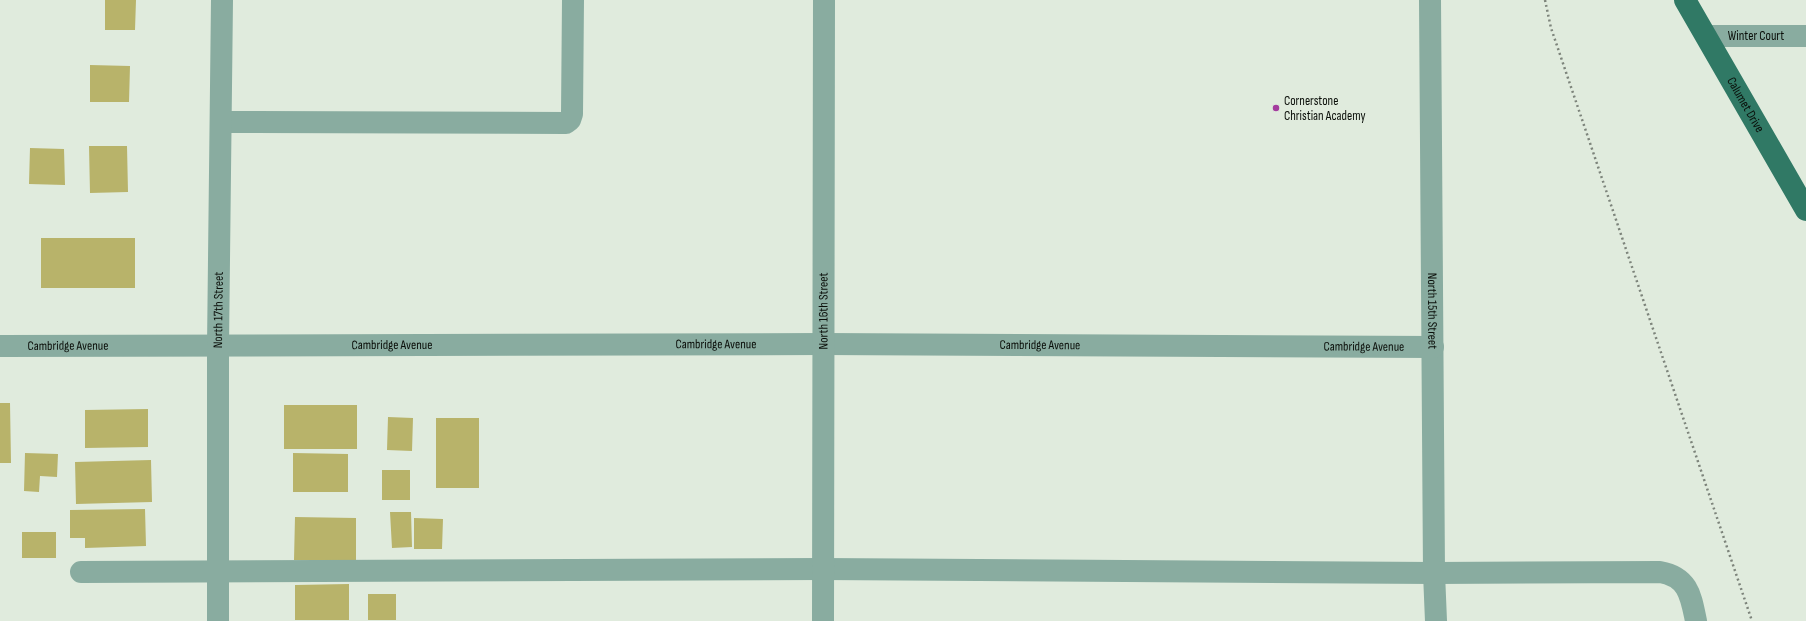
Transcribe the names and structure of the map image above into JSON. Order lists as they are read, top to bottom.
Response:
{
  "streets": {
    "main road": ["Calumet Drive"],
    "street": [
      "Winter Court",
      "North 17th Street",
      "North 16th Street",
      "North 15th Street",
      "Cambridge Avenue"
    ]
  },
  "crossings": [
    ["Winter Court", "Calumet Drive"],
    ["North 17th Street", "Cambridge Avenue"],
    ["North 16th Street", "Cambridge Avenue"],
    ["North 15th Street", "Cambridge Avenue"]
  ],
  "places": ["Cornerstone Christian Academy"]
}
